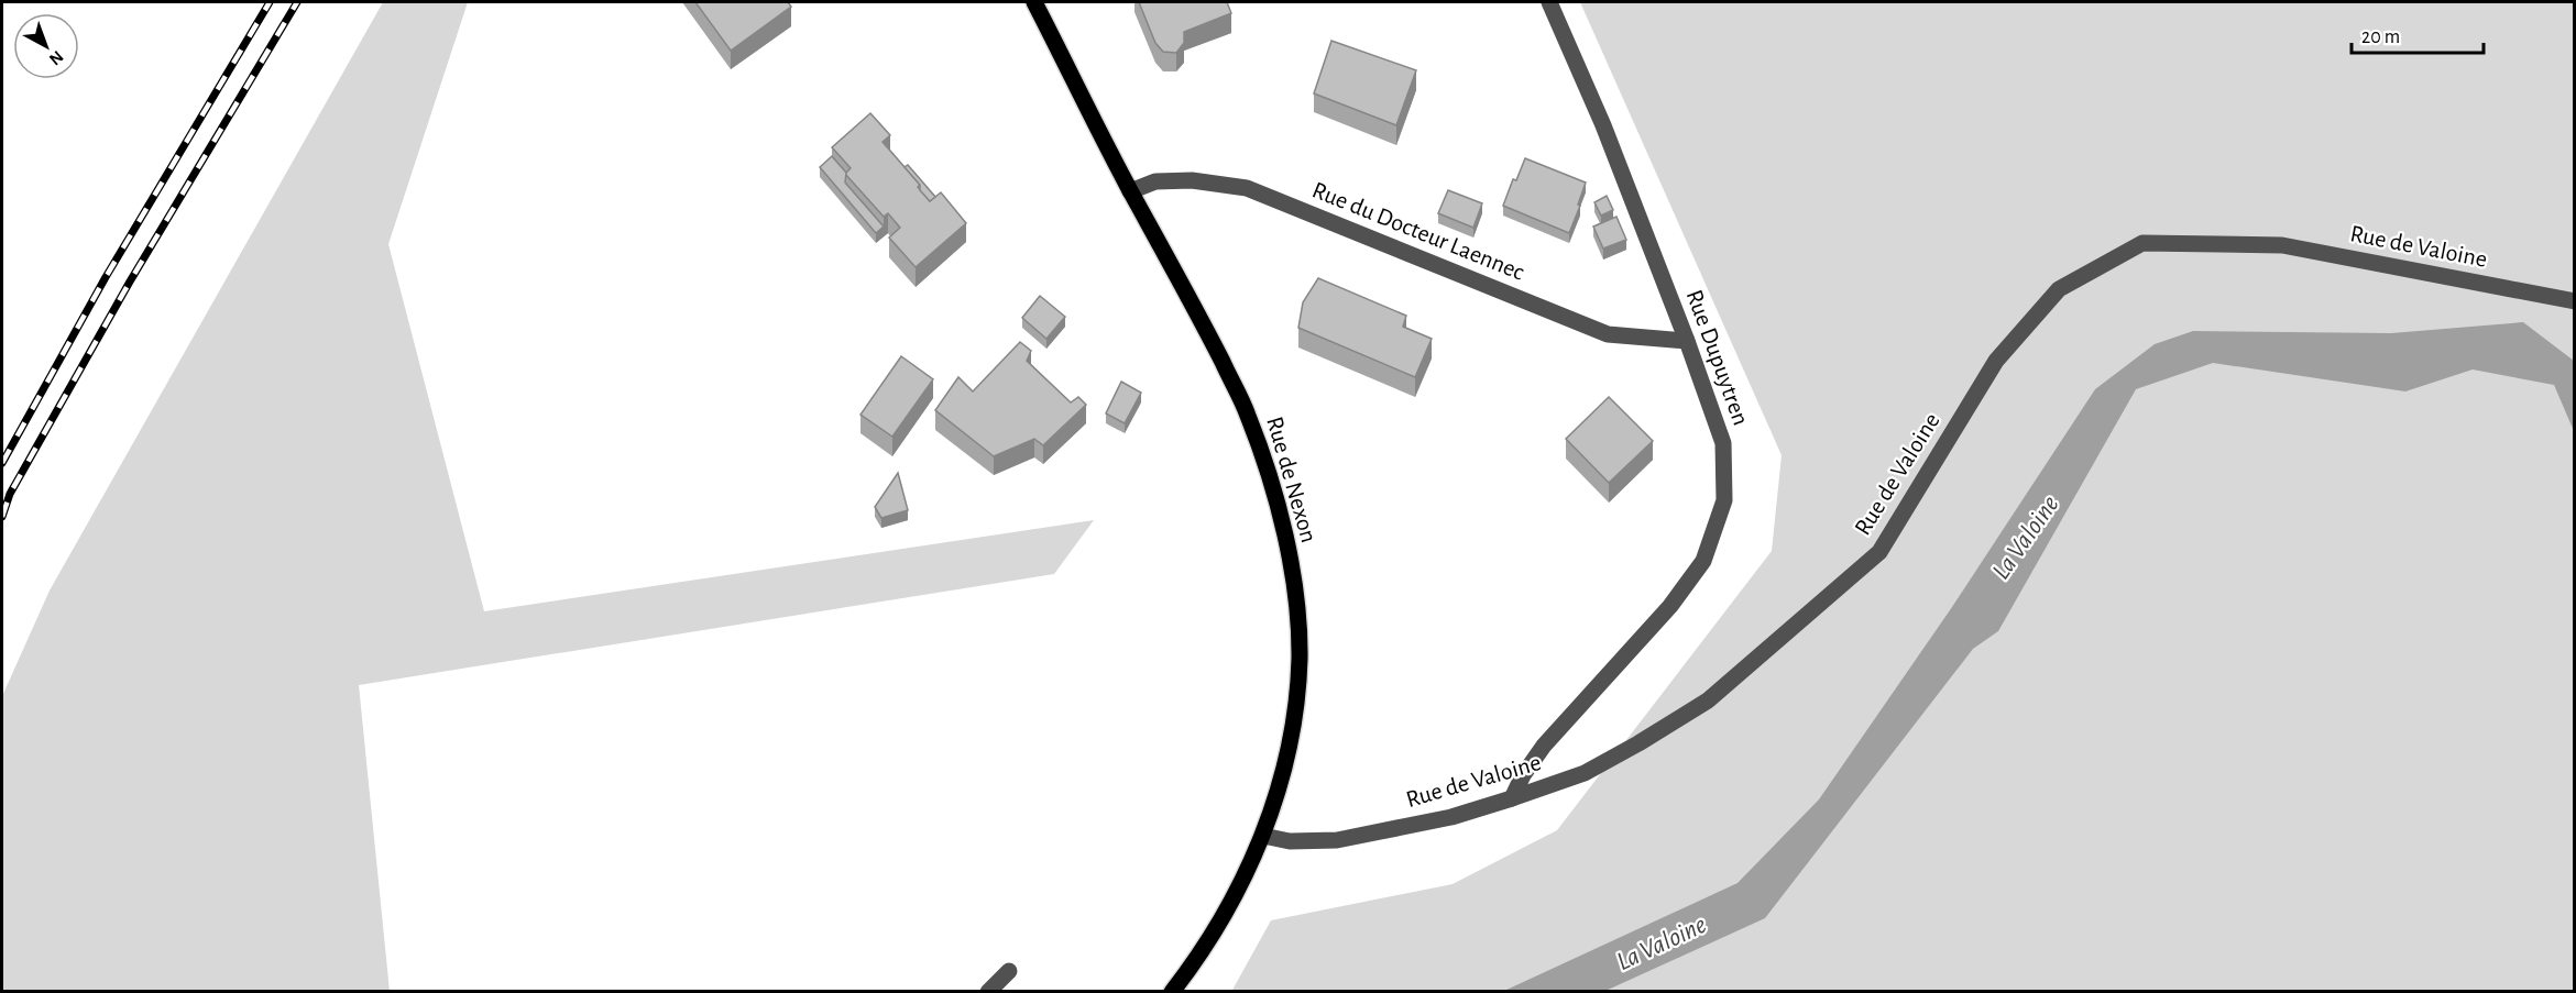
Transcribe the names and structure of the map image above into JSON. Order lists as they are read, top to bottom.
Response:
{
  "streets": {
    "main road": ["Rue de Nexon"],
    "street": ["Rue du Docteur Laennec", "Rue de Valoine", "Rue Dupuytren"]
  },
  "crossings": [
    ["Rue du Docteur Laennec", "Rue Dupuytren"],
    ["Rue du Docteur Laennec", "Rue de Nexon"],
    ["Rue de Valoine", "Rue Dupuytren"],
    ["Rue de Valoine", "Rue de Nexon"]
  ],
  "water": ["La Valoine"],
  "scale_bar": "20 m",
  "north": "bottom right"
}
